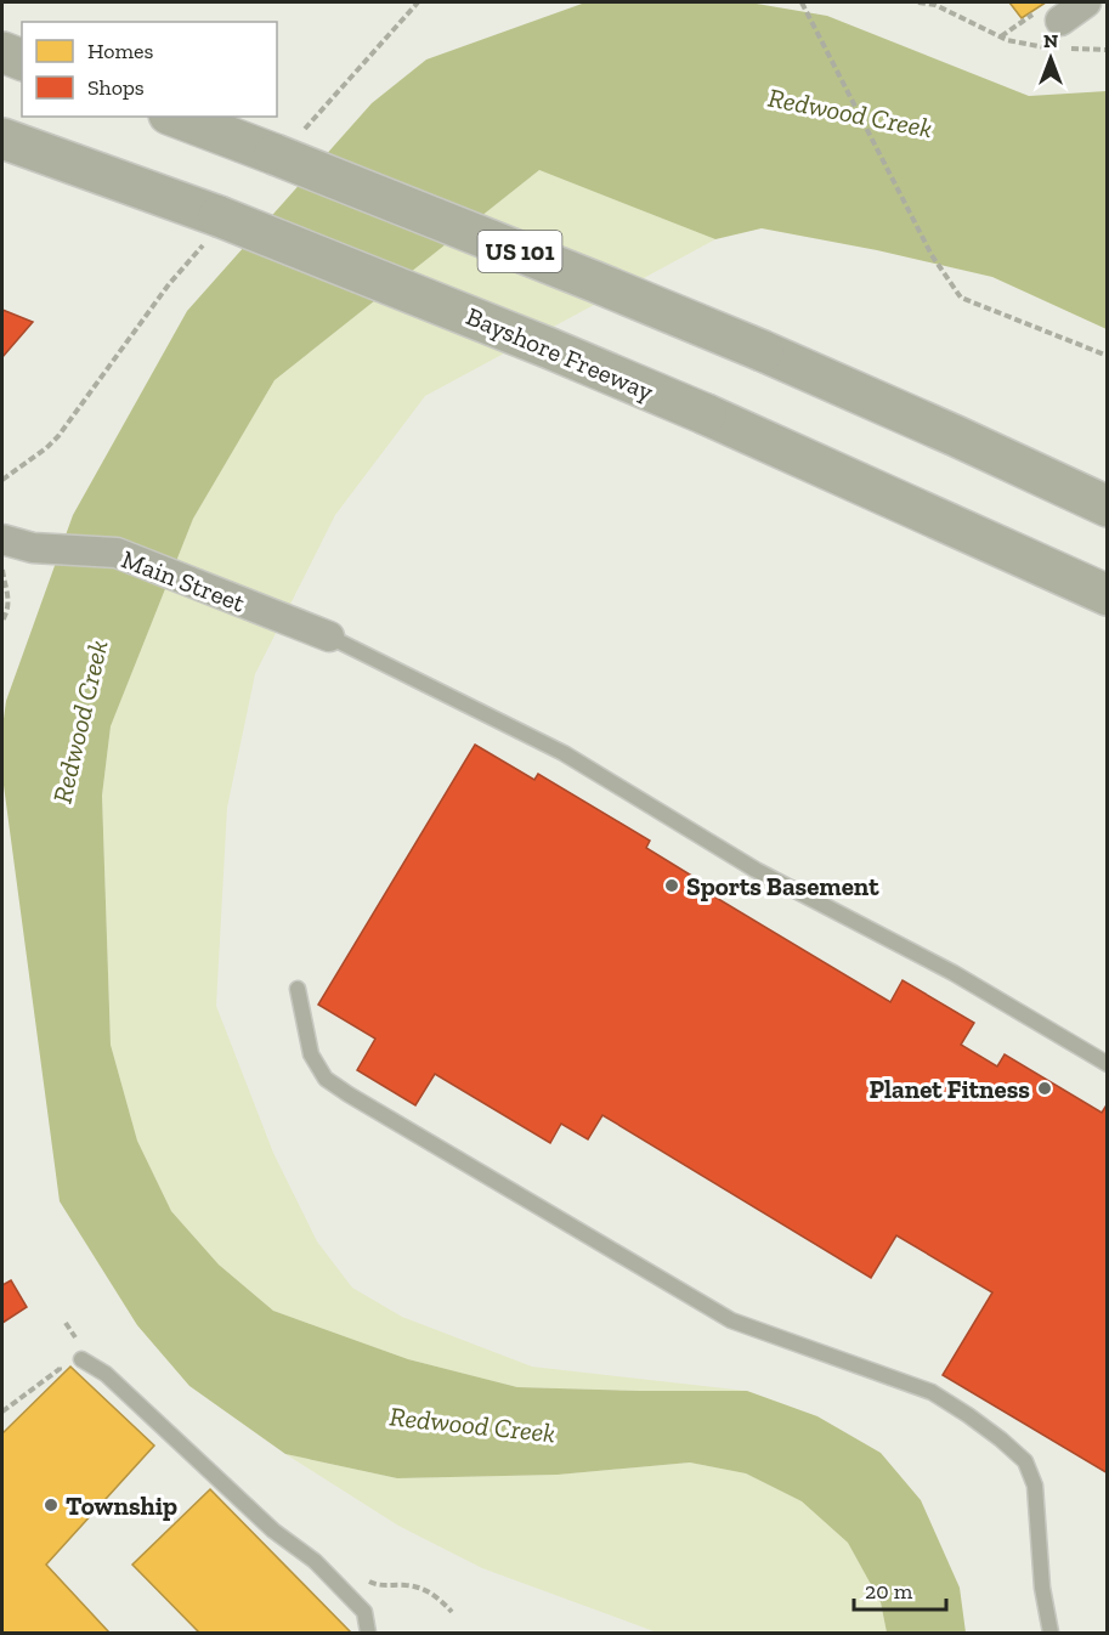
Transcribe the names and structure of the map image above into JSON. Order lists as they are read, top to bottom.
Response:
{
  "streets": {
    "highway": ["US 101", "Bayshore Freeway"],
    "street": ["Main Street"]
  },
  "water": ["Redwood Creek"],
  "places": ["Sports Basement", "Planet Fitness", "Township"],
  "legend": ["Homes", "Shops"],
  "scale_bar": "20 m",
  "north": "top"
}
